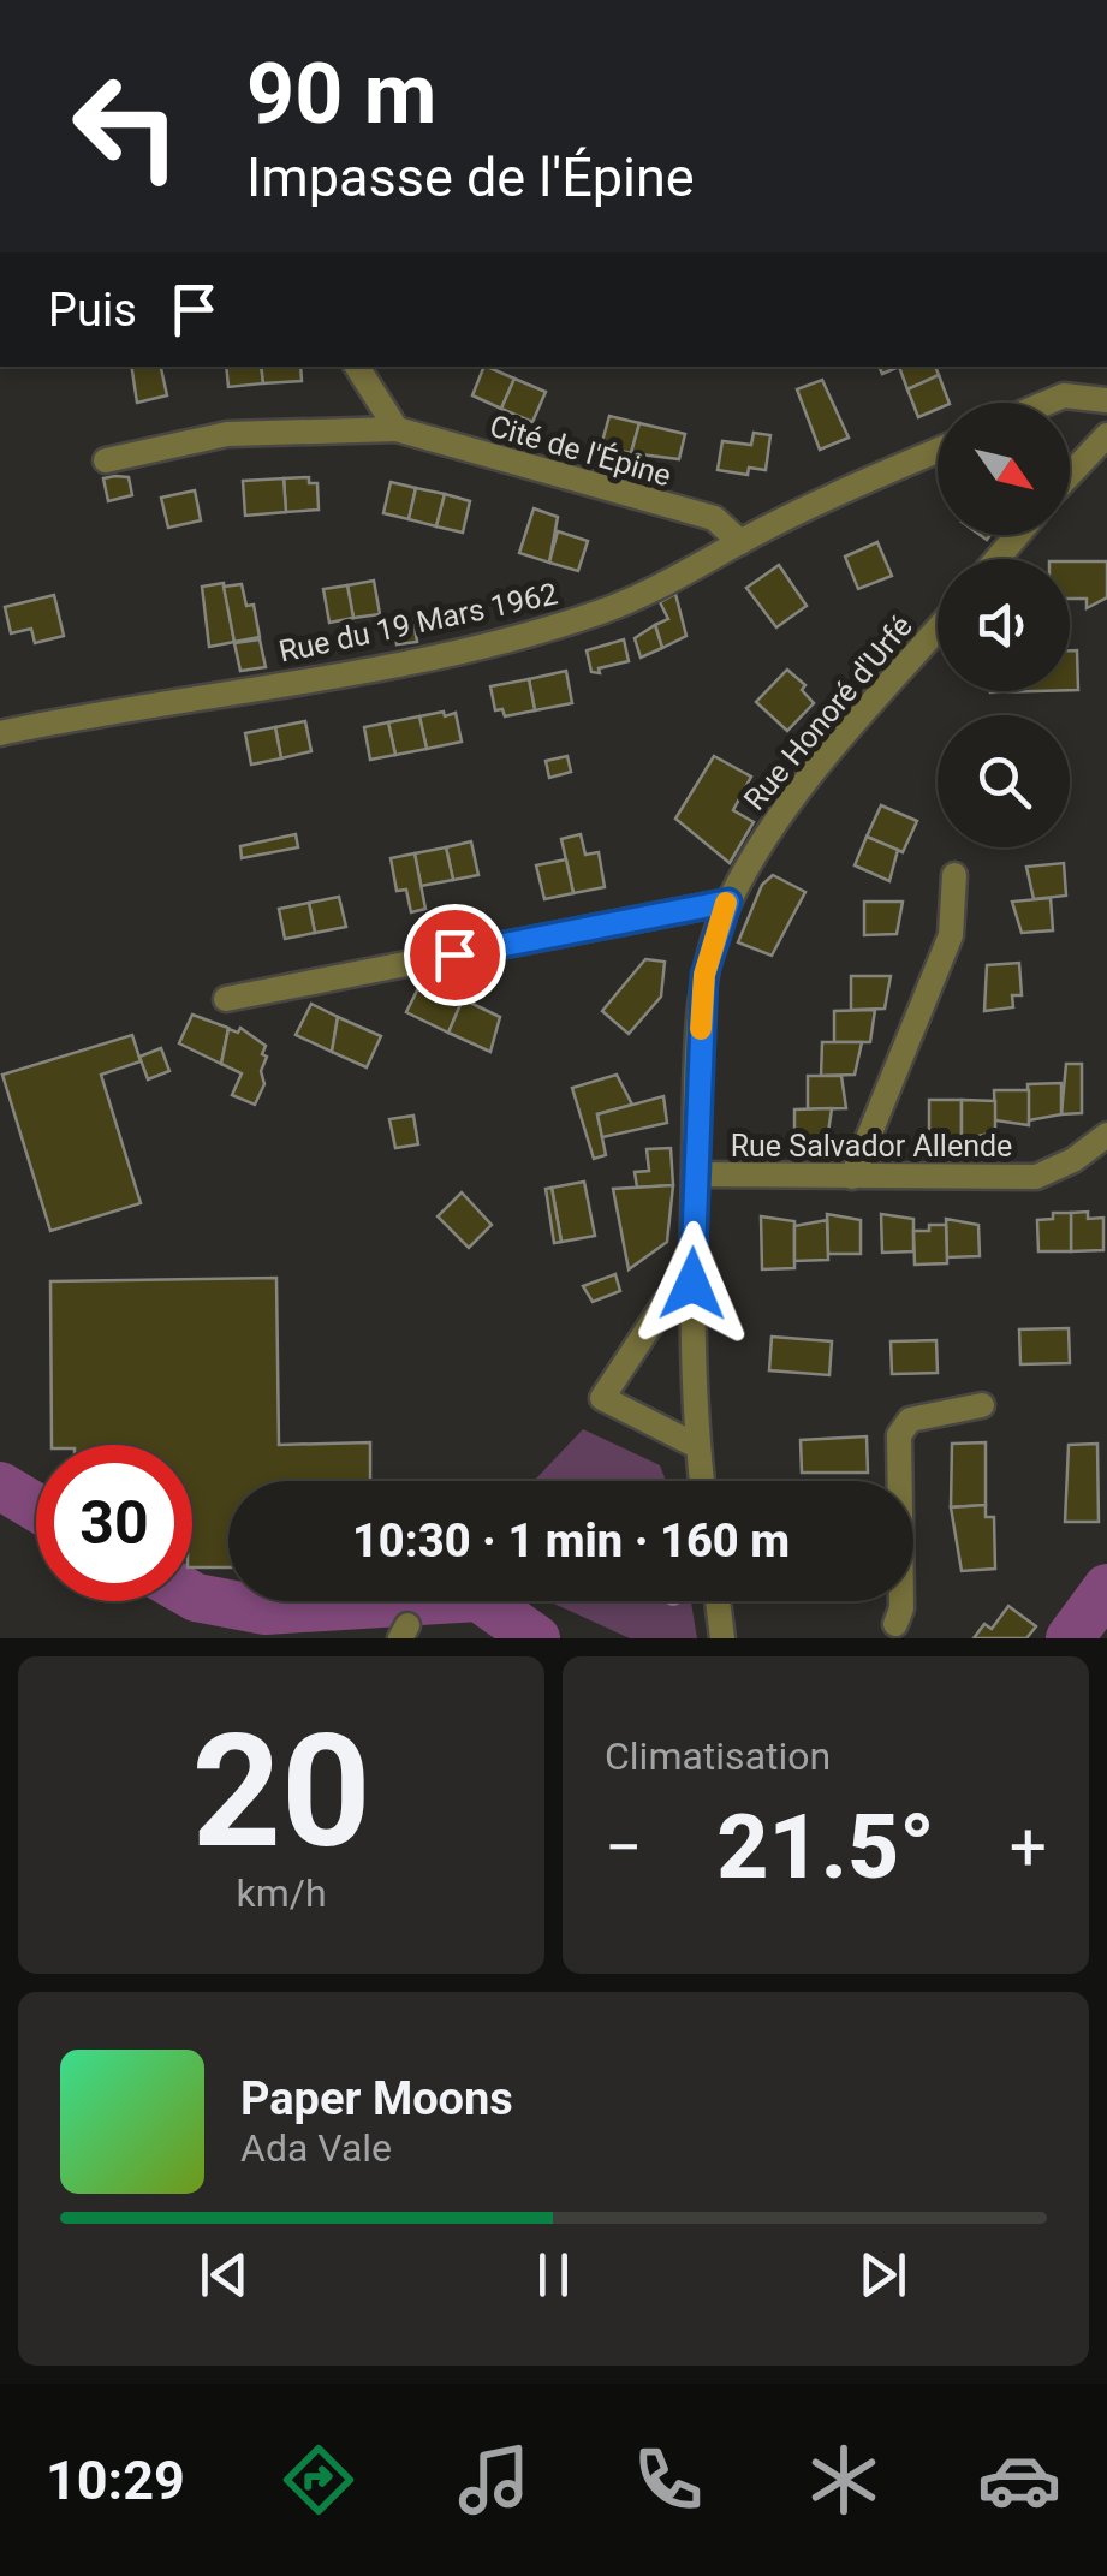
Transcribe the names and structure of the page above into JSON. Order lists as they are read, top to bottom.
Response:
{
  "streets": {
    "street": [
      "Cité de l'Épine",
      "Rue du 19 Mars 1962",
      "Rue Honoré d'Urfé",
      "Rue Salvador Allende"
    ]
  },
  "crossings": [
    ["Cité de l'Épine", "Rue du 19 Mars 1962"],
    ["Rue Honoré d'Urfé", "Rue Salvador Allende"]
  ],
  "north": "bottom right",
  "page": {
    "turn": ["90 m", "Impasse de l'Épine"],
    "then": "Puis",
    "limit": "30",
    "trip": "10:30 · 1 min · 160 m",
    "tile": [
      ["20", "km/h"],
      "Climatisation"
    ],
    "heat": ["−", "21.5°", "+"],
    "song": ["Paper Moons", "Ada Vale"],
    "tabs": "10:29"
  }
}
